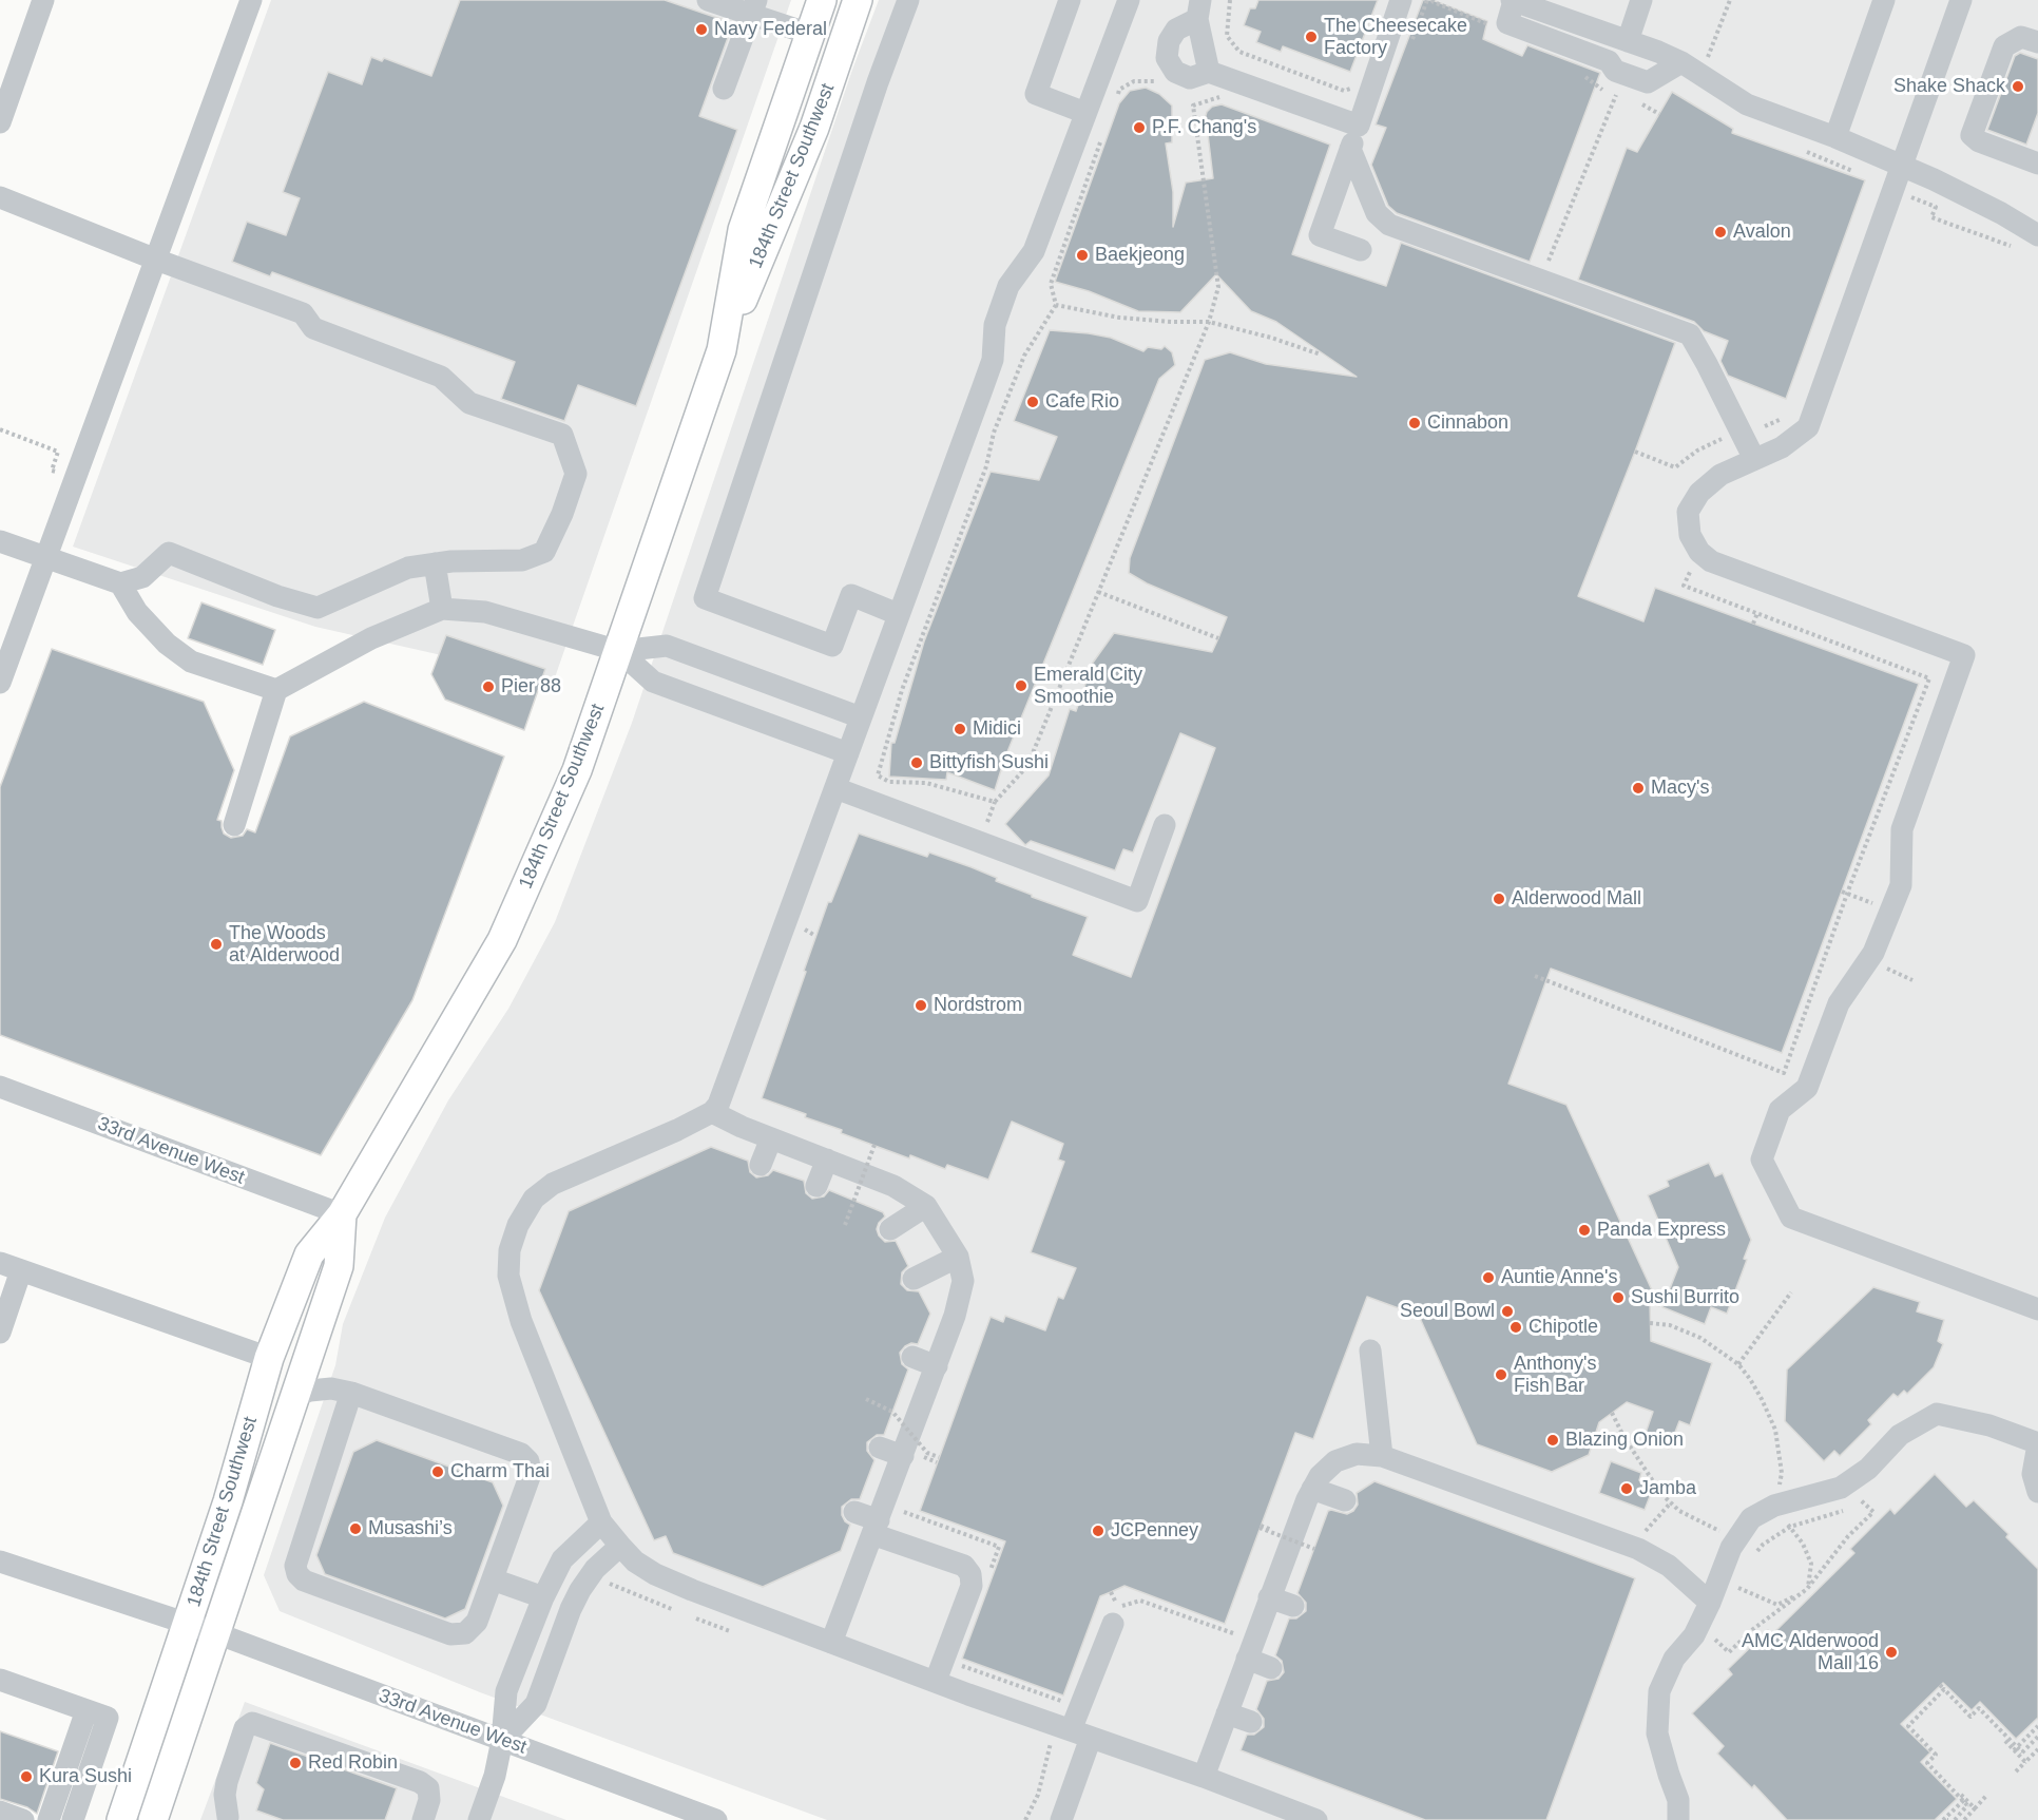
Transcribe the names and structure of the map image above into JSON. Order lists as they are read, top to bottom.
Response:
{
  "streets": {
    "main road": ["184th Street Southwest"],
    "street": ["33rd Avenue West"]
  },
  "crossings": [
    ["184th Street Southwest", "33rd Avenue West"]
  ],
  "places": [
    "Navy Federal",
    "The Cheesecake Factory",
    "Shake Shack",
    "P.F. Chang's",
    "Avalon",
    "Baekjeong",
    "Cafe Rio",
    "Cinnabon",
    "Emerald City Smoothie",
    "Pier 88",
    "Midici",
    "Bittyfish Sushi",
    "Macy's",
    "Alderwood Mall",
    "The Woods at Alderwood",
    "Nordstrom",
    "Panda Express",
    "Auntie Anne's",
    "Sushi Burrito",
    "Seoul Bowl",
    "Chipotle",
    "Anthony's Fish Bar",
    "Blazing Onion",
    "Charm Thai",
    "Jamba",
    "Musashi’s",
    "JCPenney",
    "AMC Alderwood Mall 16",
    "Red Robin",
    "Kura Sushi"
  ]
}
